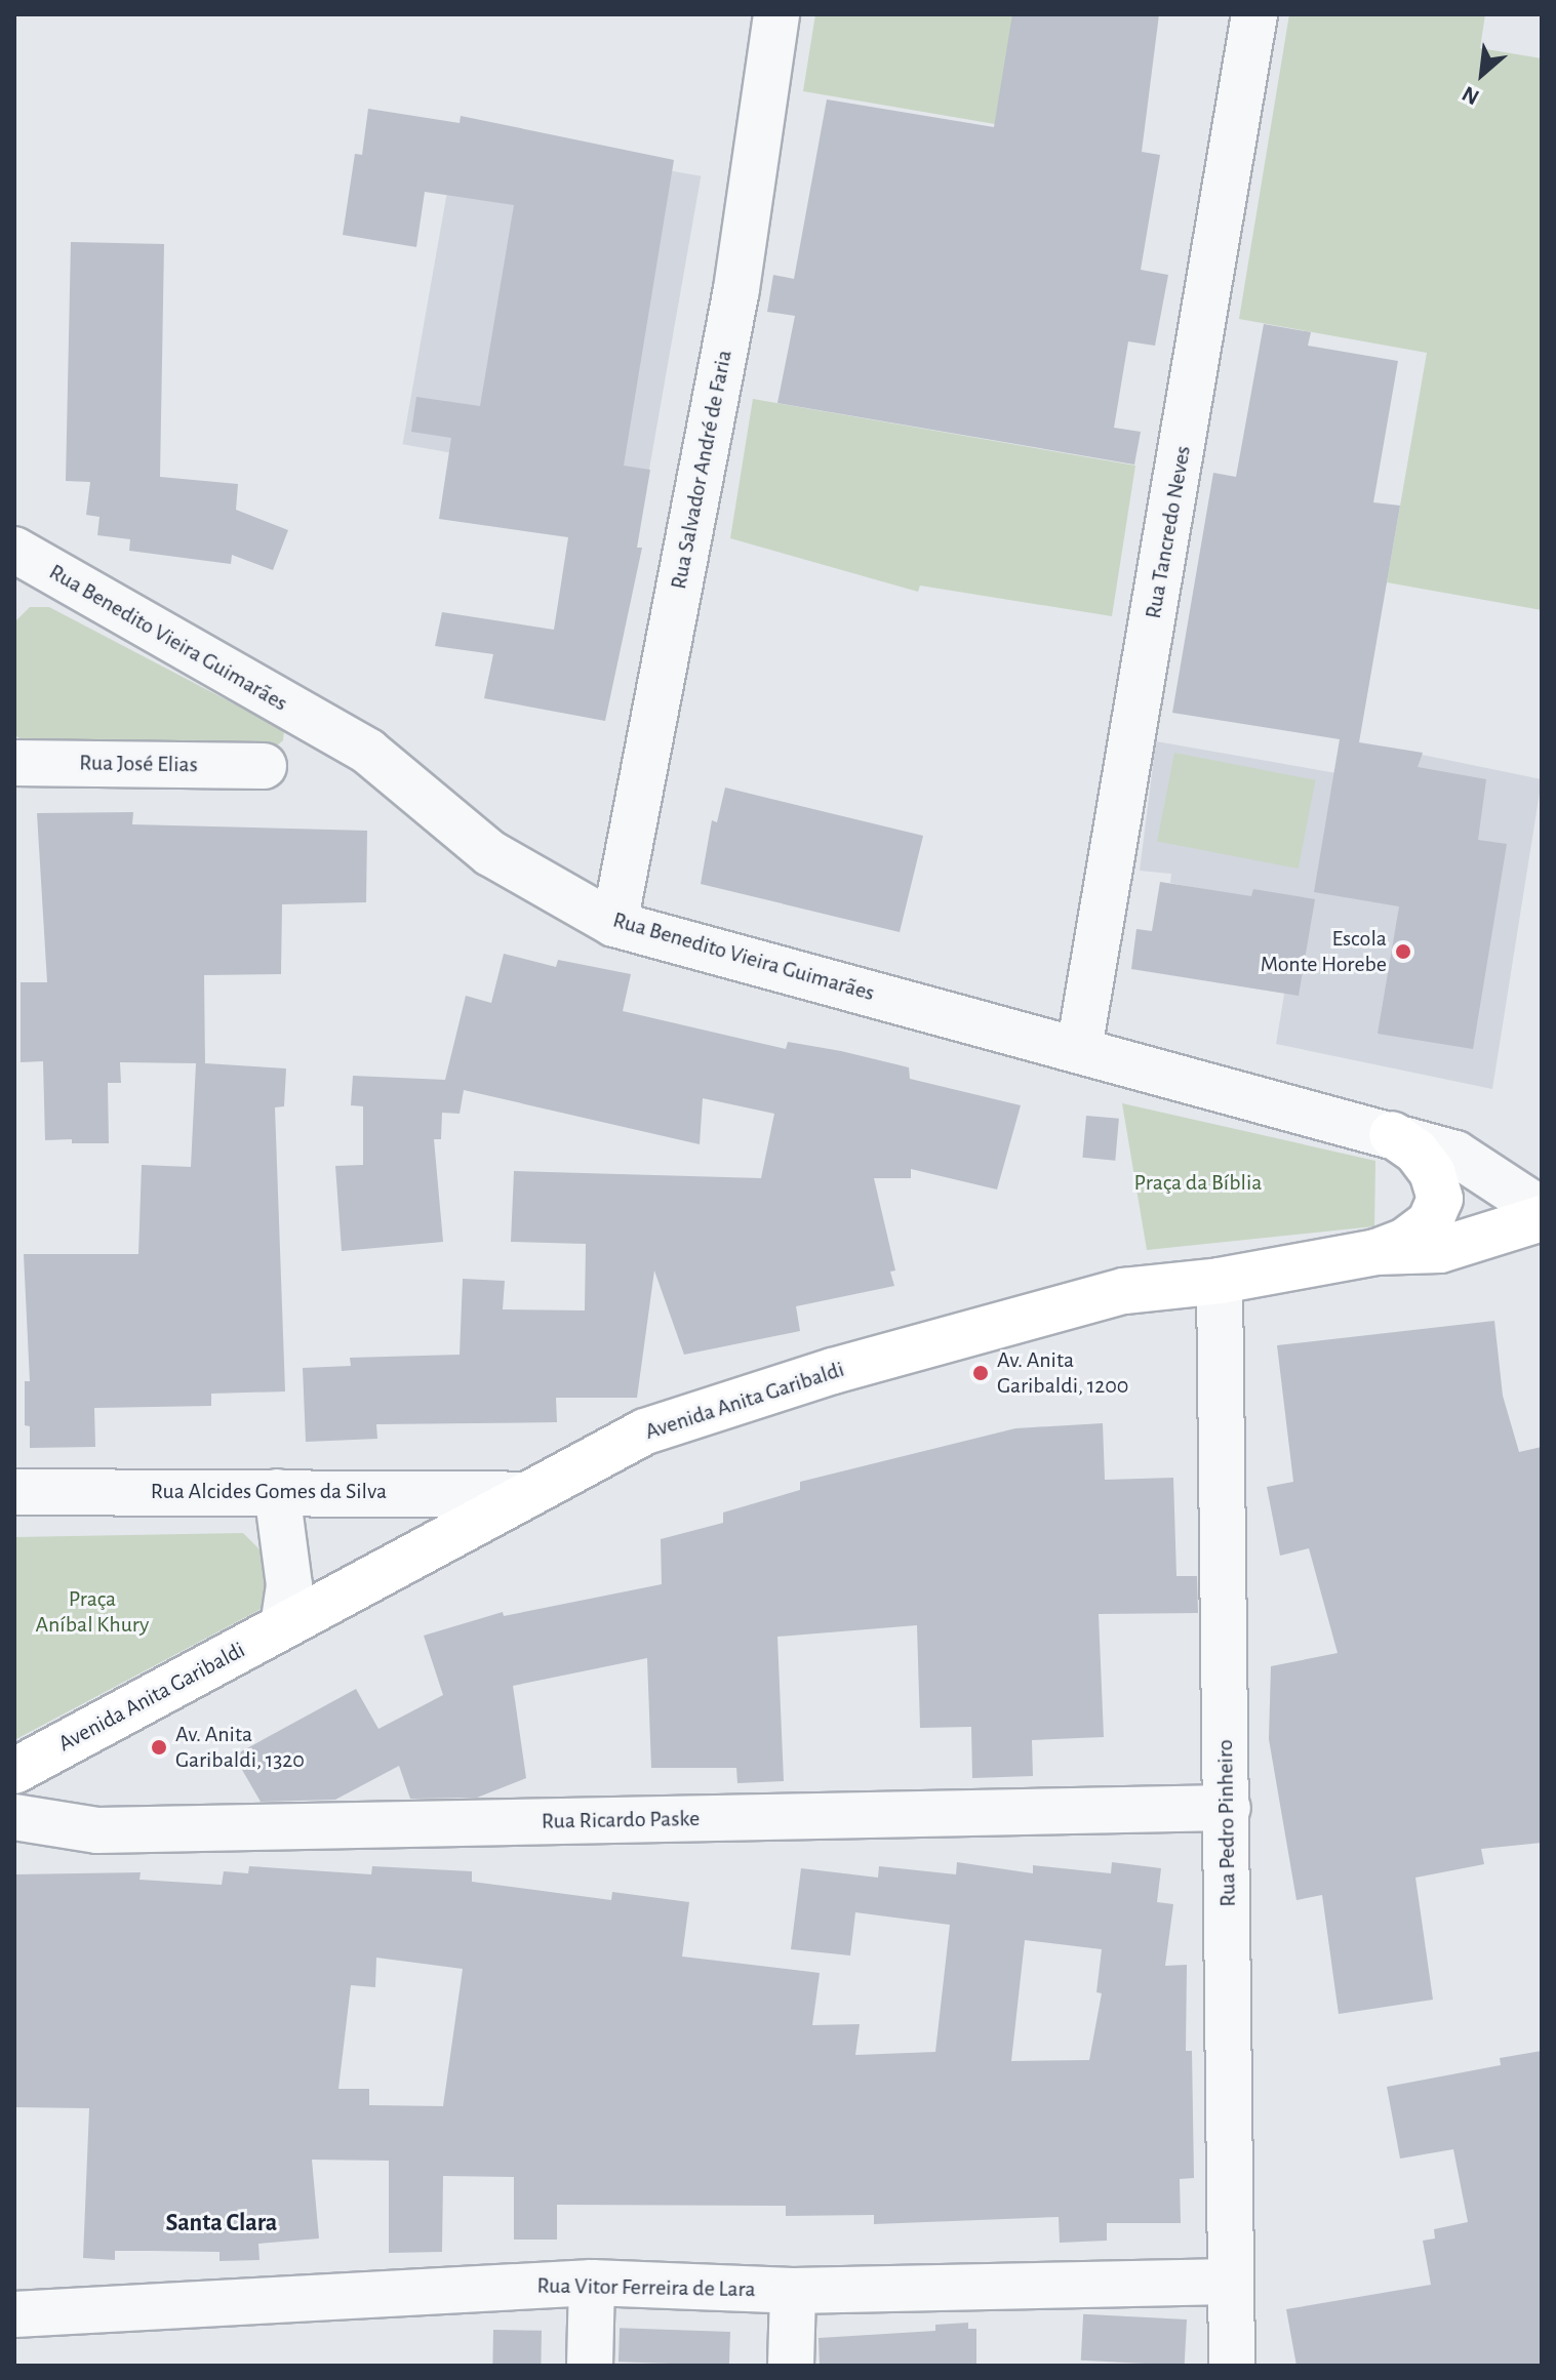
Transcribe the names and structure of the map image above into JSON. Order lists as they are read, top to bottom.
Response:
{
  "streets": {
    "main road": ["Avenida Anita Garibaldi"],
    "street": [
      "Rua Salvador André de Faria",
      "Rua Tancredo Neves",
      "Rua Benedito Vieira Guimarães",
      "Rua José Elias",
      "Rua Alcides Gomes da Silva",
      "Rua Ricardo Paske",
      "Rua Pedro Pinheiro",
      "Rua Vitor Ferreira de Lara"
    ]
  },
  "crossings": [
    ["Rua Salvador André de Faria", "Rua Benedito Vieira Guimarães"],
    ["Rua Tancredo Neves", "Rua Benedito Vieira Guimarães"],
    ["Avenida Anita Garibaldi", "Rua Alcides Gomes da Silva"],
    ["Avenida Anita Garibaldi", "Rua Pedro Pinheiro"],
    ["Rua Ricardo Paske", "Rua Pedro Pinheiro"],
    ["Rua Pedro Pinheiro", "Rua Vitor Ferreira de Lara"]
  ],
  "districts": ["Santa Clara"],
  "parks": ["Praça da Bíblia", "Praça Aníbal Khury"],
  "places": ["Escola Monte Horebe", "Av. Anita Garibaldi, 1200", "Av. Anita Garibaldi, 1320"],
  "north": "bottom left"
}
